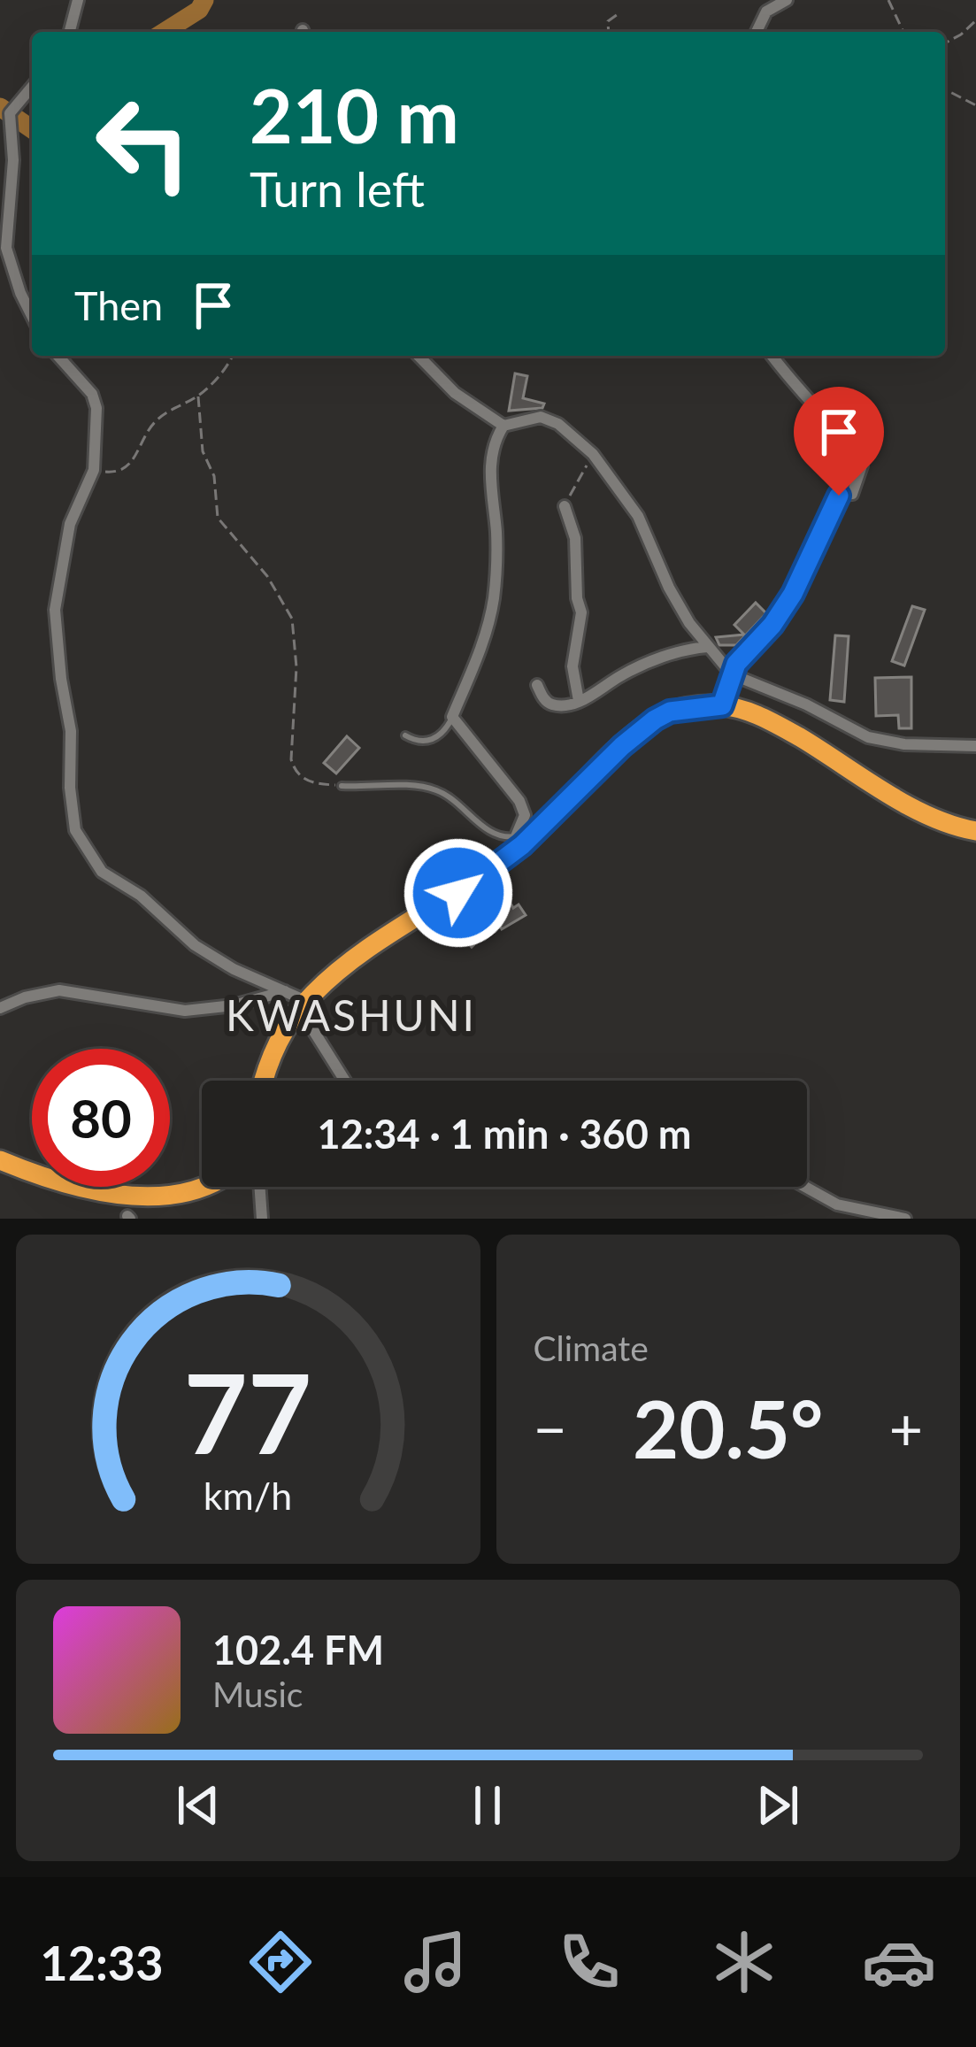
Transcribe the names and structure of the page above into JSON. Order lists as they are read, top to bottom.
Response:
{
  "districts": ["KWASHUNI"],
  "page": {
    "turn": ["210 m", "Turn left"],
    "then": "Then",
    "limit": "80",
    "trip": "12:34 · 1 min · 360 m",
    "tile": "Climate",
    "heat": ["−", "20.5°", "+"],
    "song": ["102.4 FM", "Music"],
    "tabs": "12:33",
    "gauge": ["77", "km/h"]
  }
}
